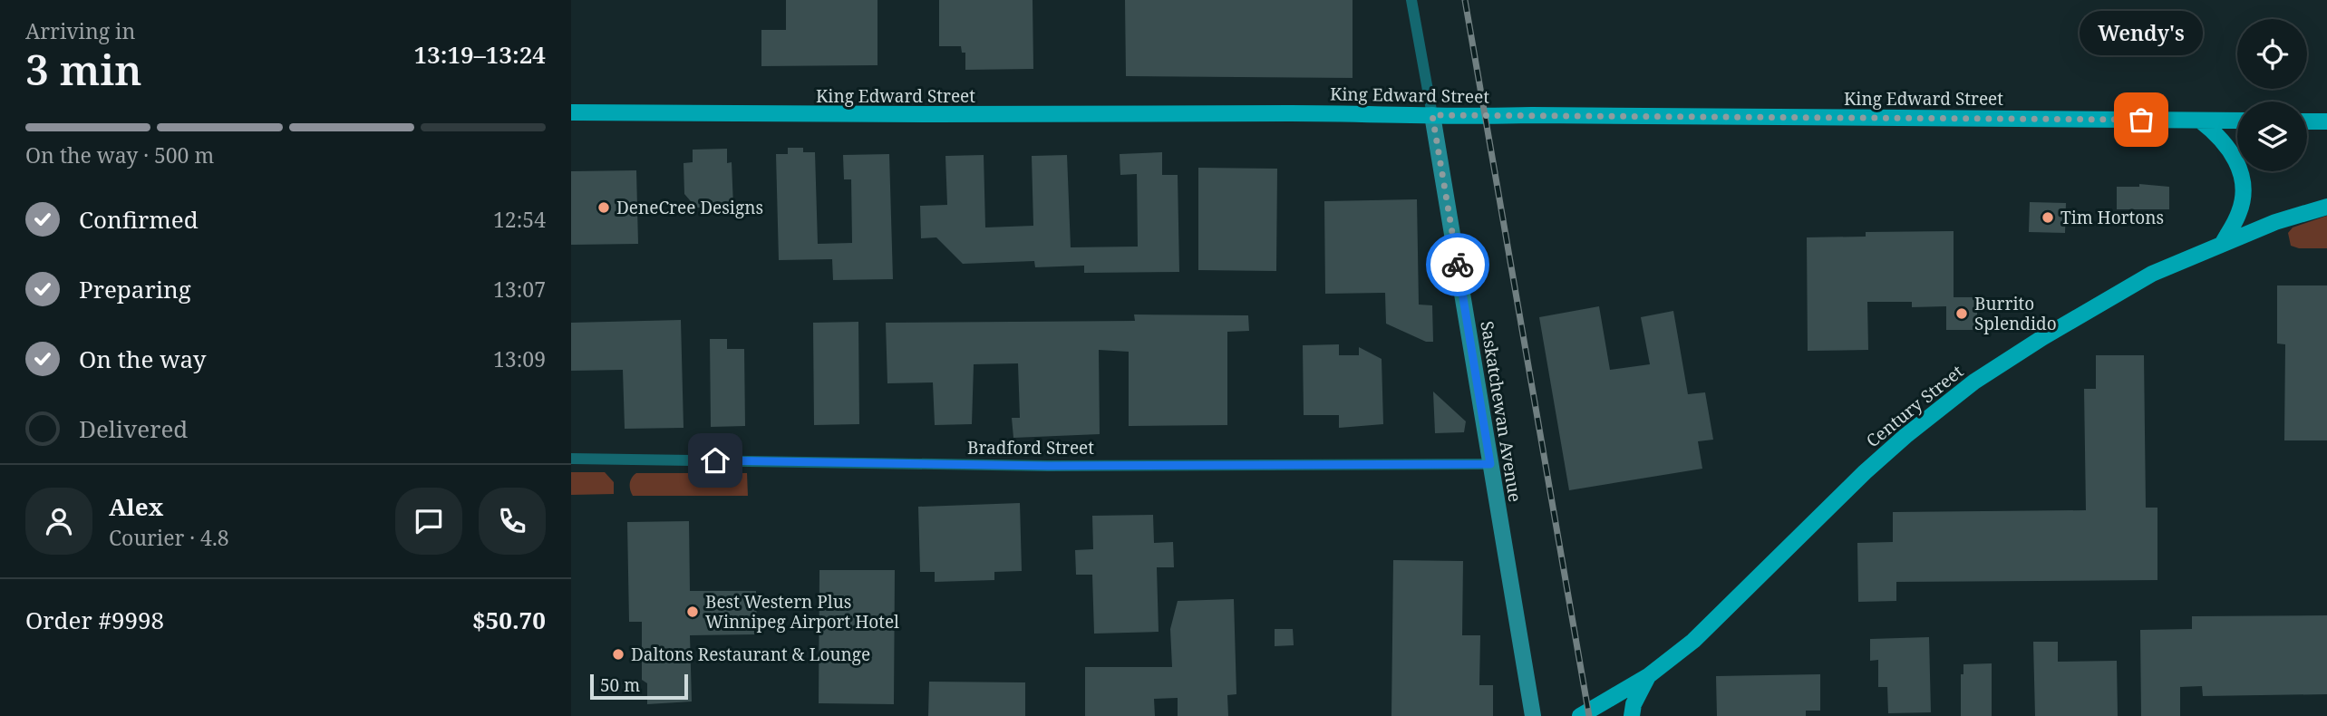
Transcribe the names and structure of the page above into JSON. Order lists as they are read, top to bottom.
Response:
{
  "streets": {
    "main road": ["King Edward Street", "Century Street"],
    "street": ["Saskatchewan Avenue", "Bradford Street"]
  },
  "crossings": [
    ["King Edward Street", "Saskatchewan Avenue"],
    ["Saskatchewan Avenue", "Bradford Street"]
  ],
  "places": [
    "Wendy's",
    "DeneCree Designs",
    "Tim Hortons",
    "Burrito Splendido",
    "Best Western Plus Winnipeg Airport Hotel",
    "Daltons Restaurant & Lounge"
  ],
  "scale_bar": "50 m",
  "page": {
    "heading": ["3 min", "Arriving in", "13:19–13:24"],
    "panel": [
      "Alex",
      "Courier · 4.8",
      "Order #9998",
      "$50.70"
    ],
    "bubble": "Wendy's",
    "bar": "On the way · 500 m",
    "list": [
      ["Confirmed", "12:54"],
      ["Preparing", "13:07"],
      ["On the way", "13:09"],
      "Delivered"
    ],
    "scale": "50 m"
  }
}
